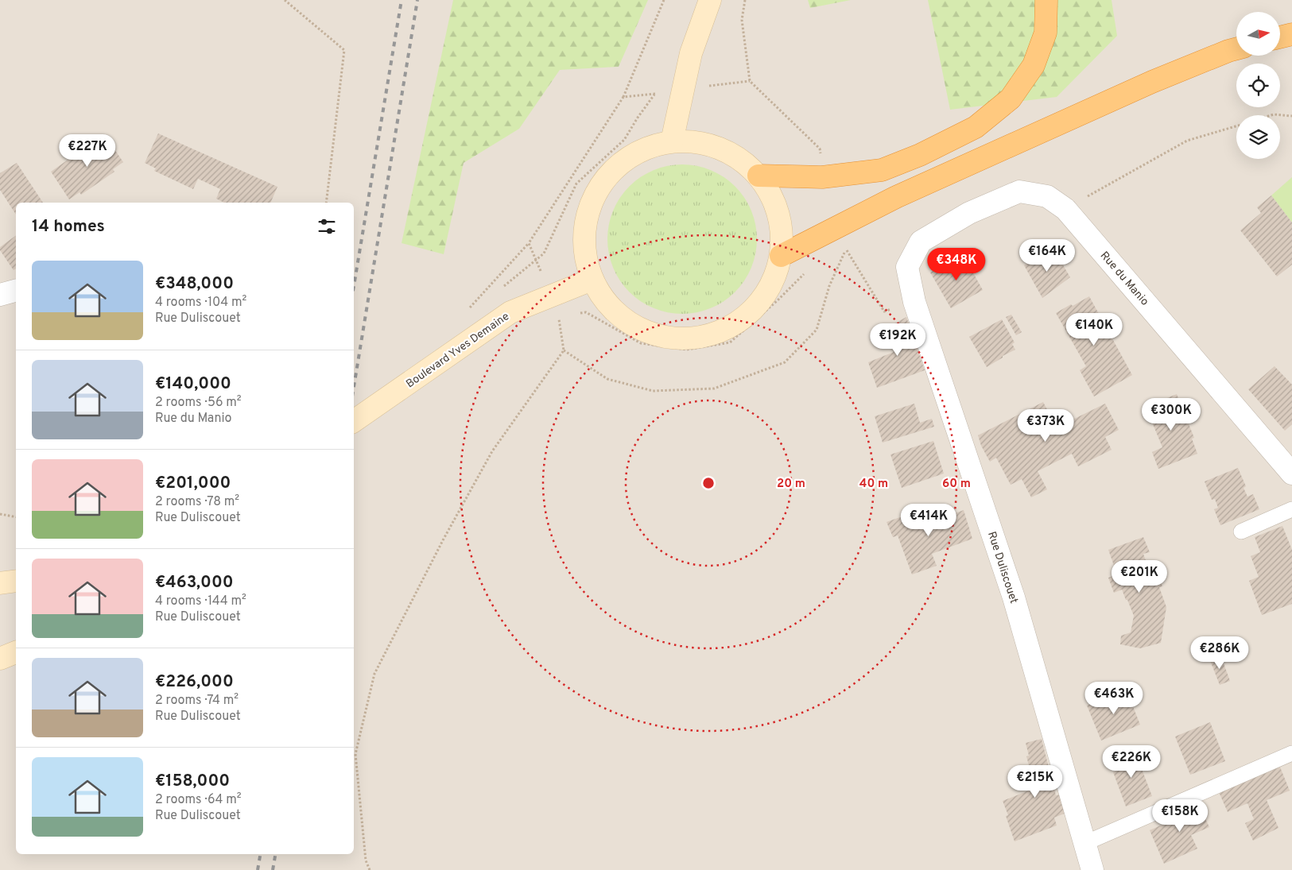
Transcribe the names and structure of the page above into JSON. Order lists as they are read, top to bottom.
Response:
{
  "streets": {
    "main road": ["Boulevard Yves Demaine"],
    "street": ["Rue du Manio", "Rue Duliscouet"]
  },
  "crossings": [
    ["Rue du Manio", "Rue Duliscouet"]
  ],
  "north": "right",
  "page": {
    "price": [
      "€227K",
      "€164K",
      "€348K",
      "€140K",
      "€192K",
      "€300K",
      "€373K",
      "€414K",
      "€201K",
      "€286K",
      "€463K",
      "€226K",
      "€215K",
      "€158K"
    ],
    "heading": "14 homes",
    "list": [
      {
        "name": "€348,000",
        "note": "4 rooms · 104 m² · Rue Duliscouet"
      },
      {
        "name": "€140,000",
        "note": "2 rooms · 56 m² · Rue du Manio"
      },
      {
        "name": "€201,000",
        "note": "2 rooms · 78 m² · Rue Duliscouet"
      },
      {
        "name": "€463,000",
        "note": "4 rooms · 144 m² · Rue Duliscouet"
      },
      {
        "name": "€226,000",
        "note": "2 rooms · 74 m² · Rue Duliscouet"
      },
      {
        "name": "€158,000",
        "note": "2 rooms · 64 m² · Rue Duliscouet"
      }
    ]
  },
  "rings": ["20 m", "40 m", "60 m"]
}
